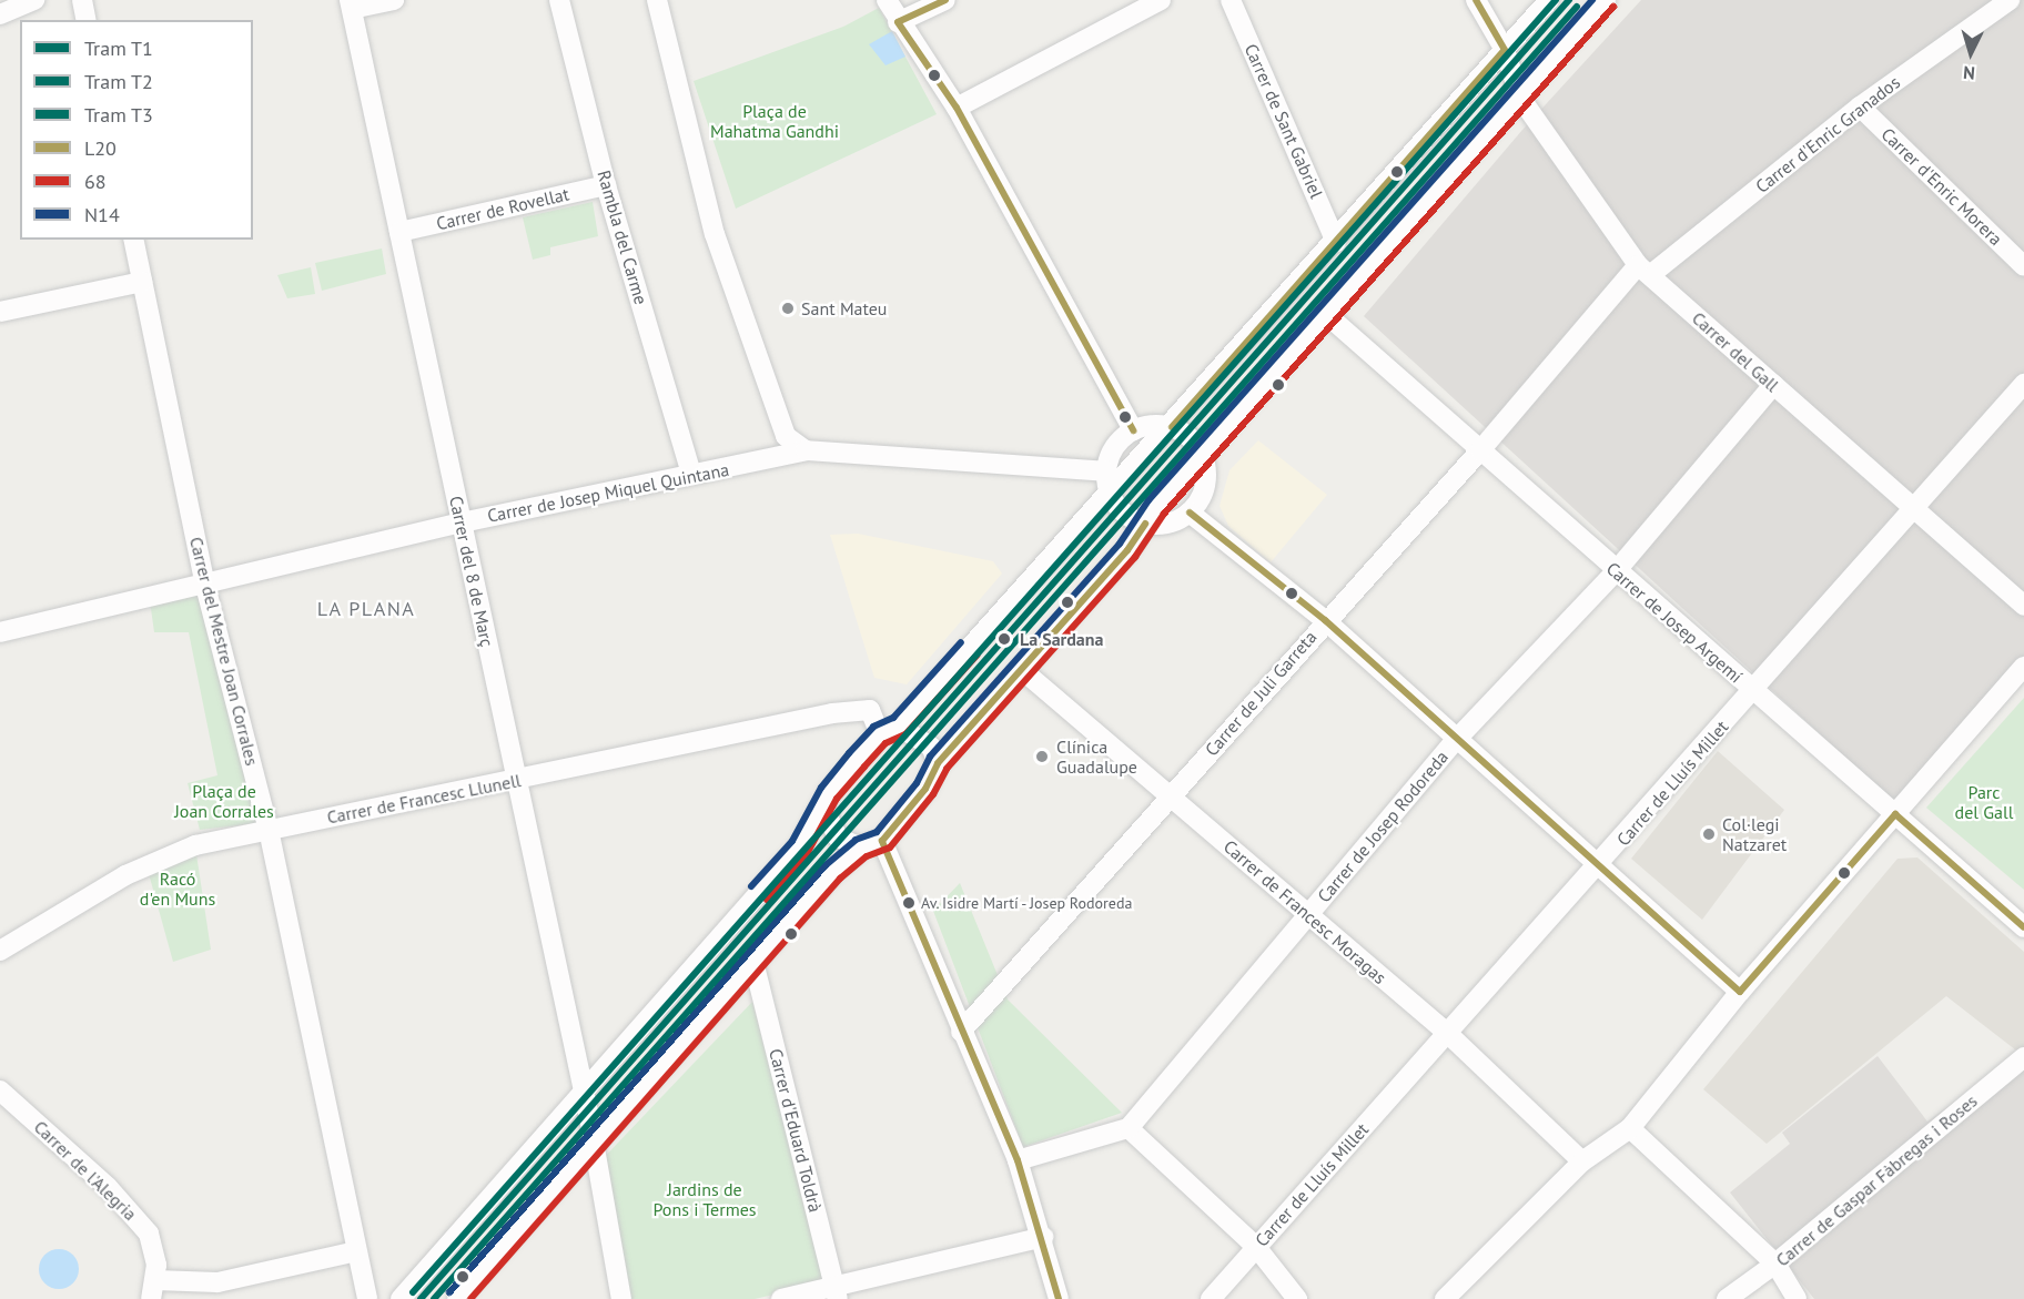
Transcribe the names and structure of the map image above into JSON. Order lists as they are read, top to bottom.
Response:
{
  "streets": {
    "street": [
      "Carrer de Sant Gabriel",
      "Carrer d'Enric Granados",
      "Carrer d'Enric Morera",
      "Carrer de Rovellat",
      "Rambla del Carme",
      "Carrer del Gall",
      "Carrer de Josep Miquel Quintana",
      "Carrer del 8 de Març",
      "Carrer de Josep Argemí",
      "Carrer del Mestre Joan Corrales",
      "Carrer de Juli Garreta",
      "Carrer de Lluís Millet",
      "Carrer de Francesc Llunell",
      "Carrer de Josep Rodoreda",
      "Carrer de Francesc Moragas",
      "Carrer d'Eduard Toldrà",
      "Carrer de l'Alegria",
      "Carrer de Gaspar Fàbregas i Roses"
    ]
  },
  "crossings": [
    ["Carrer d'Enric Granados", "Carrer d'Enric Morera"],
    ["Carrer d'Enric Granados", "Carrer del Gall"],
    ["Carrer d'Enric Granados", "Carrer de Juli Garreta"],
    ["Carrer de Rovellat", "Rambla del Carme"],
    ["Carrer de Rovellat", "Carrer del 8 de Març"],
    ["Rambla del Carme", "Carrer de Josep Miquel Quintana"],
    ["Carrer del Gall", "Carrer de Juli Garreta"],
    ["Carrer del Gall", "Carrer de Lluís Millet"],
    ["Carrer del Gall", "Carrer de Josep Rodoreda"],
    ["Carrer de Josep Miquel Quintana", "Carrer del 8 de Març"],
    ["Carrer de Josep Miquel Quintana", "Carrer del Mestre Joan Corrales"],
    ["Carrer del 8 de Març", "Carrer de Francesc Llunell"],
    ["Carrer de Josep Argemí", "Carrer de Juli Garreta"],
    ["Carrer de Josep Argemí", "Carrer de Lluís Millet"],
    ["Carrer de Josep Argemí", "Carrer de Josep Rodoreda"],
    ["Carrer del Mestre Joan Corrales", "Carrer de Francesc Llunell"],
    ["Carrer de Juli Garreta", "Carrer de Francesc Moragas"],
    ["Carrer de Lluís Millet", "Carrer de Francesc Moragas"],
    ["Carrer de Josep Rodoreda", "Carrer de Francesc Moragas"]
  ],
  "districts": ["LA PLANA"],
  "parks": [
    "Plaça de Mahatma Gandhi",
    "Plaça de Joan Corrales",
    "Parc del Gall",
    "Racó d'en Muns",
    "Jardins de Pons i Termes"
  ],
  "places": [
    "Sant Mateu",
    "La Sardana",
    "Clínica Guadalupe",
    "Col·legi Natzaret",
    "Av. Isidre Martí - Josep Rodoreda"
  ],
  "lines": [
    "tram line T1",
    "tram line T3",
    "transit line L20",
    "transit line N14",
    "tram line T2",
    "transit line 68"
  ],
  "legend": [
    "Tram T1",
    "Tram T2",
    "Tram T3",
    "L20",
    "68",
    "N14"
  ],
  "north": "bottom"
}
